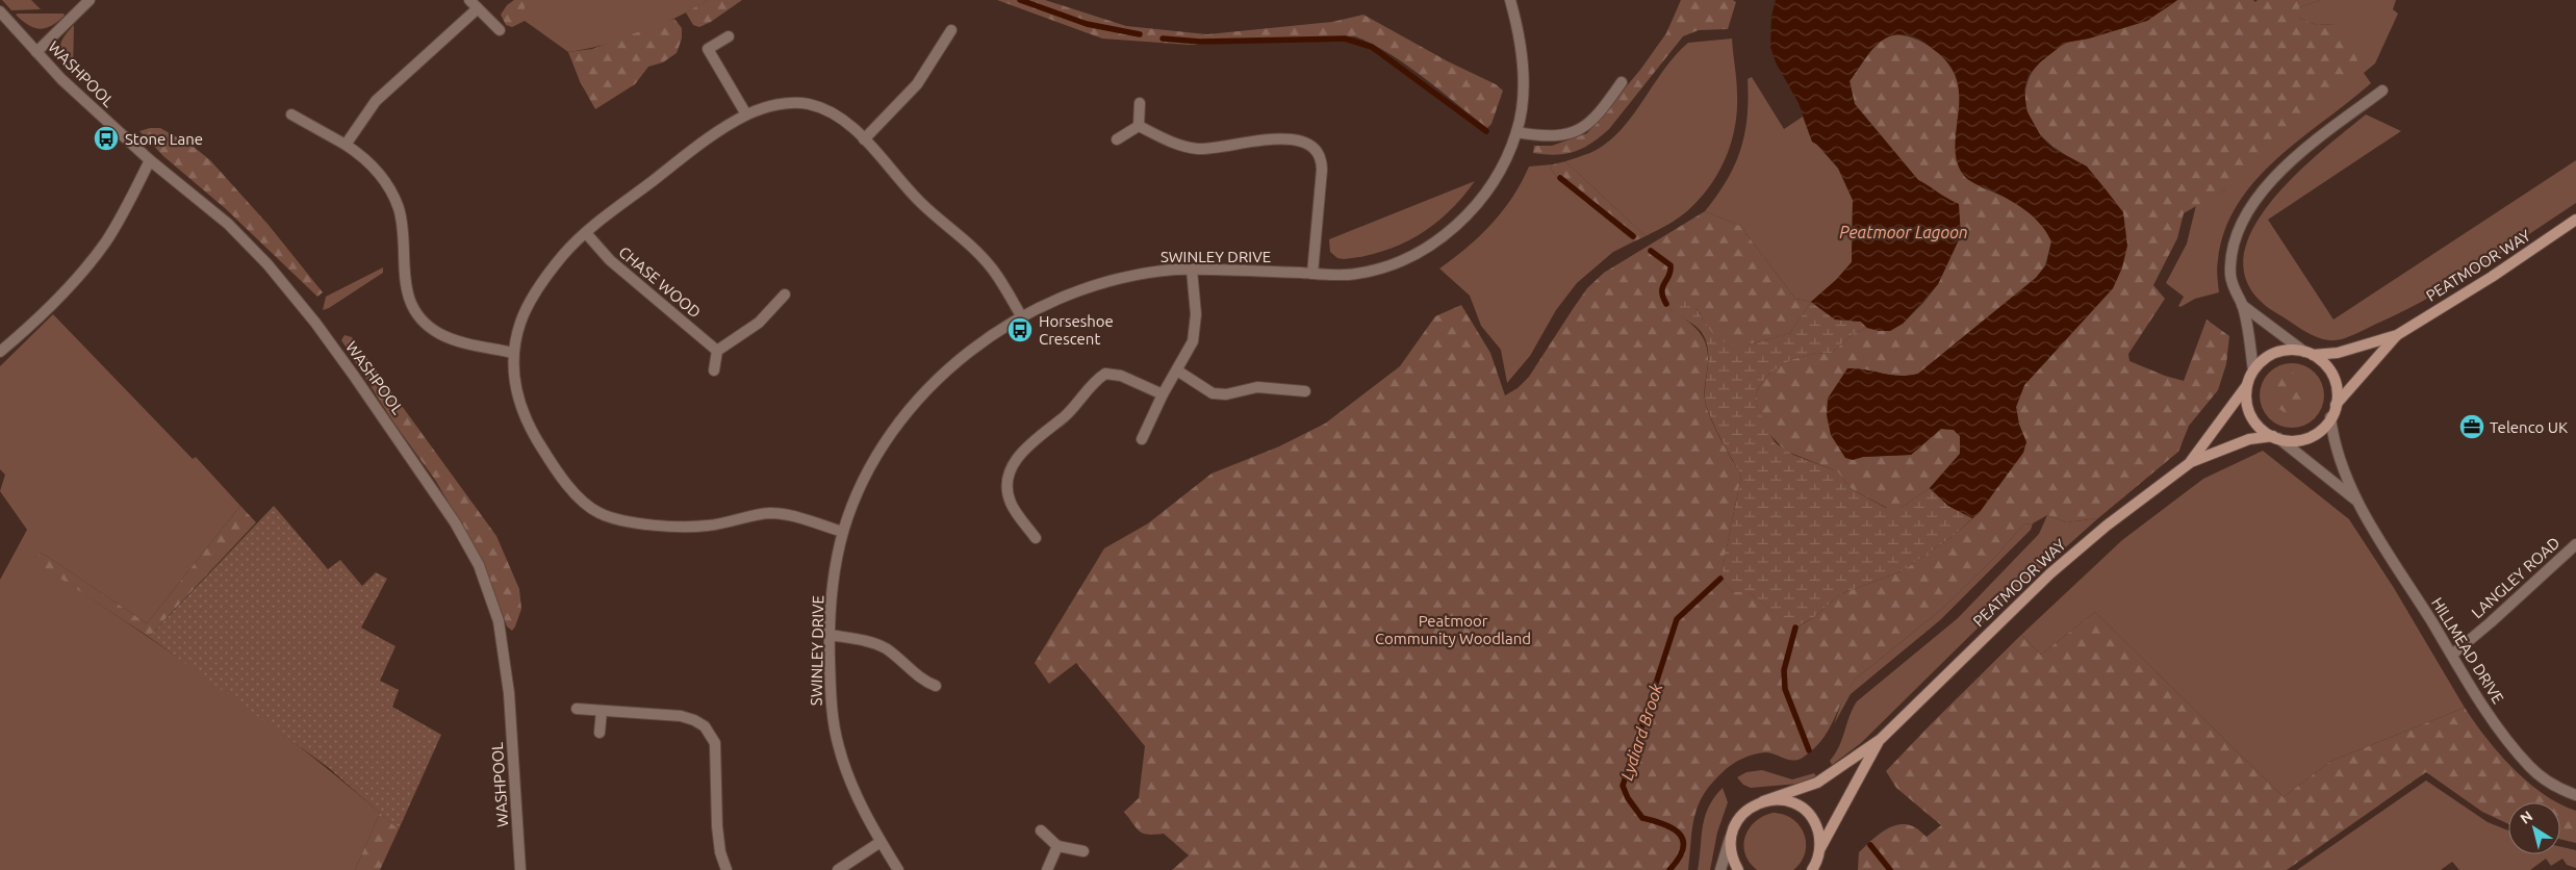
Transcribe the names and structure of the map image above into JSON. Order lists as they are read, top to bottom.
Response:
{
  "streets": {
    "main road": ["PEATMOOR WAY"],
    "street": [
      "WASHPOOL",
      "SWINLEY DRIVE",
      "CHASE WOOD",
      "LANGLEY ROAD",
      "HILLMEAD DRIVE"
    ]
  },
  "crossings": [
    ["PEATMOOR WAY", "HILLMEAD DRIVE"],
    ["LANGLEY ROAD", "HILLMEAD DRIVE"]
  ],
  "water": ["Peatmoor Lagoon", "Lydiard Brook"],
  "parks": ["Peatmoor Community Woodland"],
  "places": {
    "bus stop": ["Stone Lane", "Horseshoe Crescent"],
    "office": ["Telenco UK"]
  },
  "north": "top left"
}
